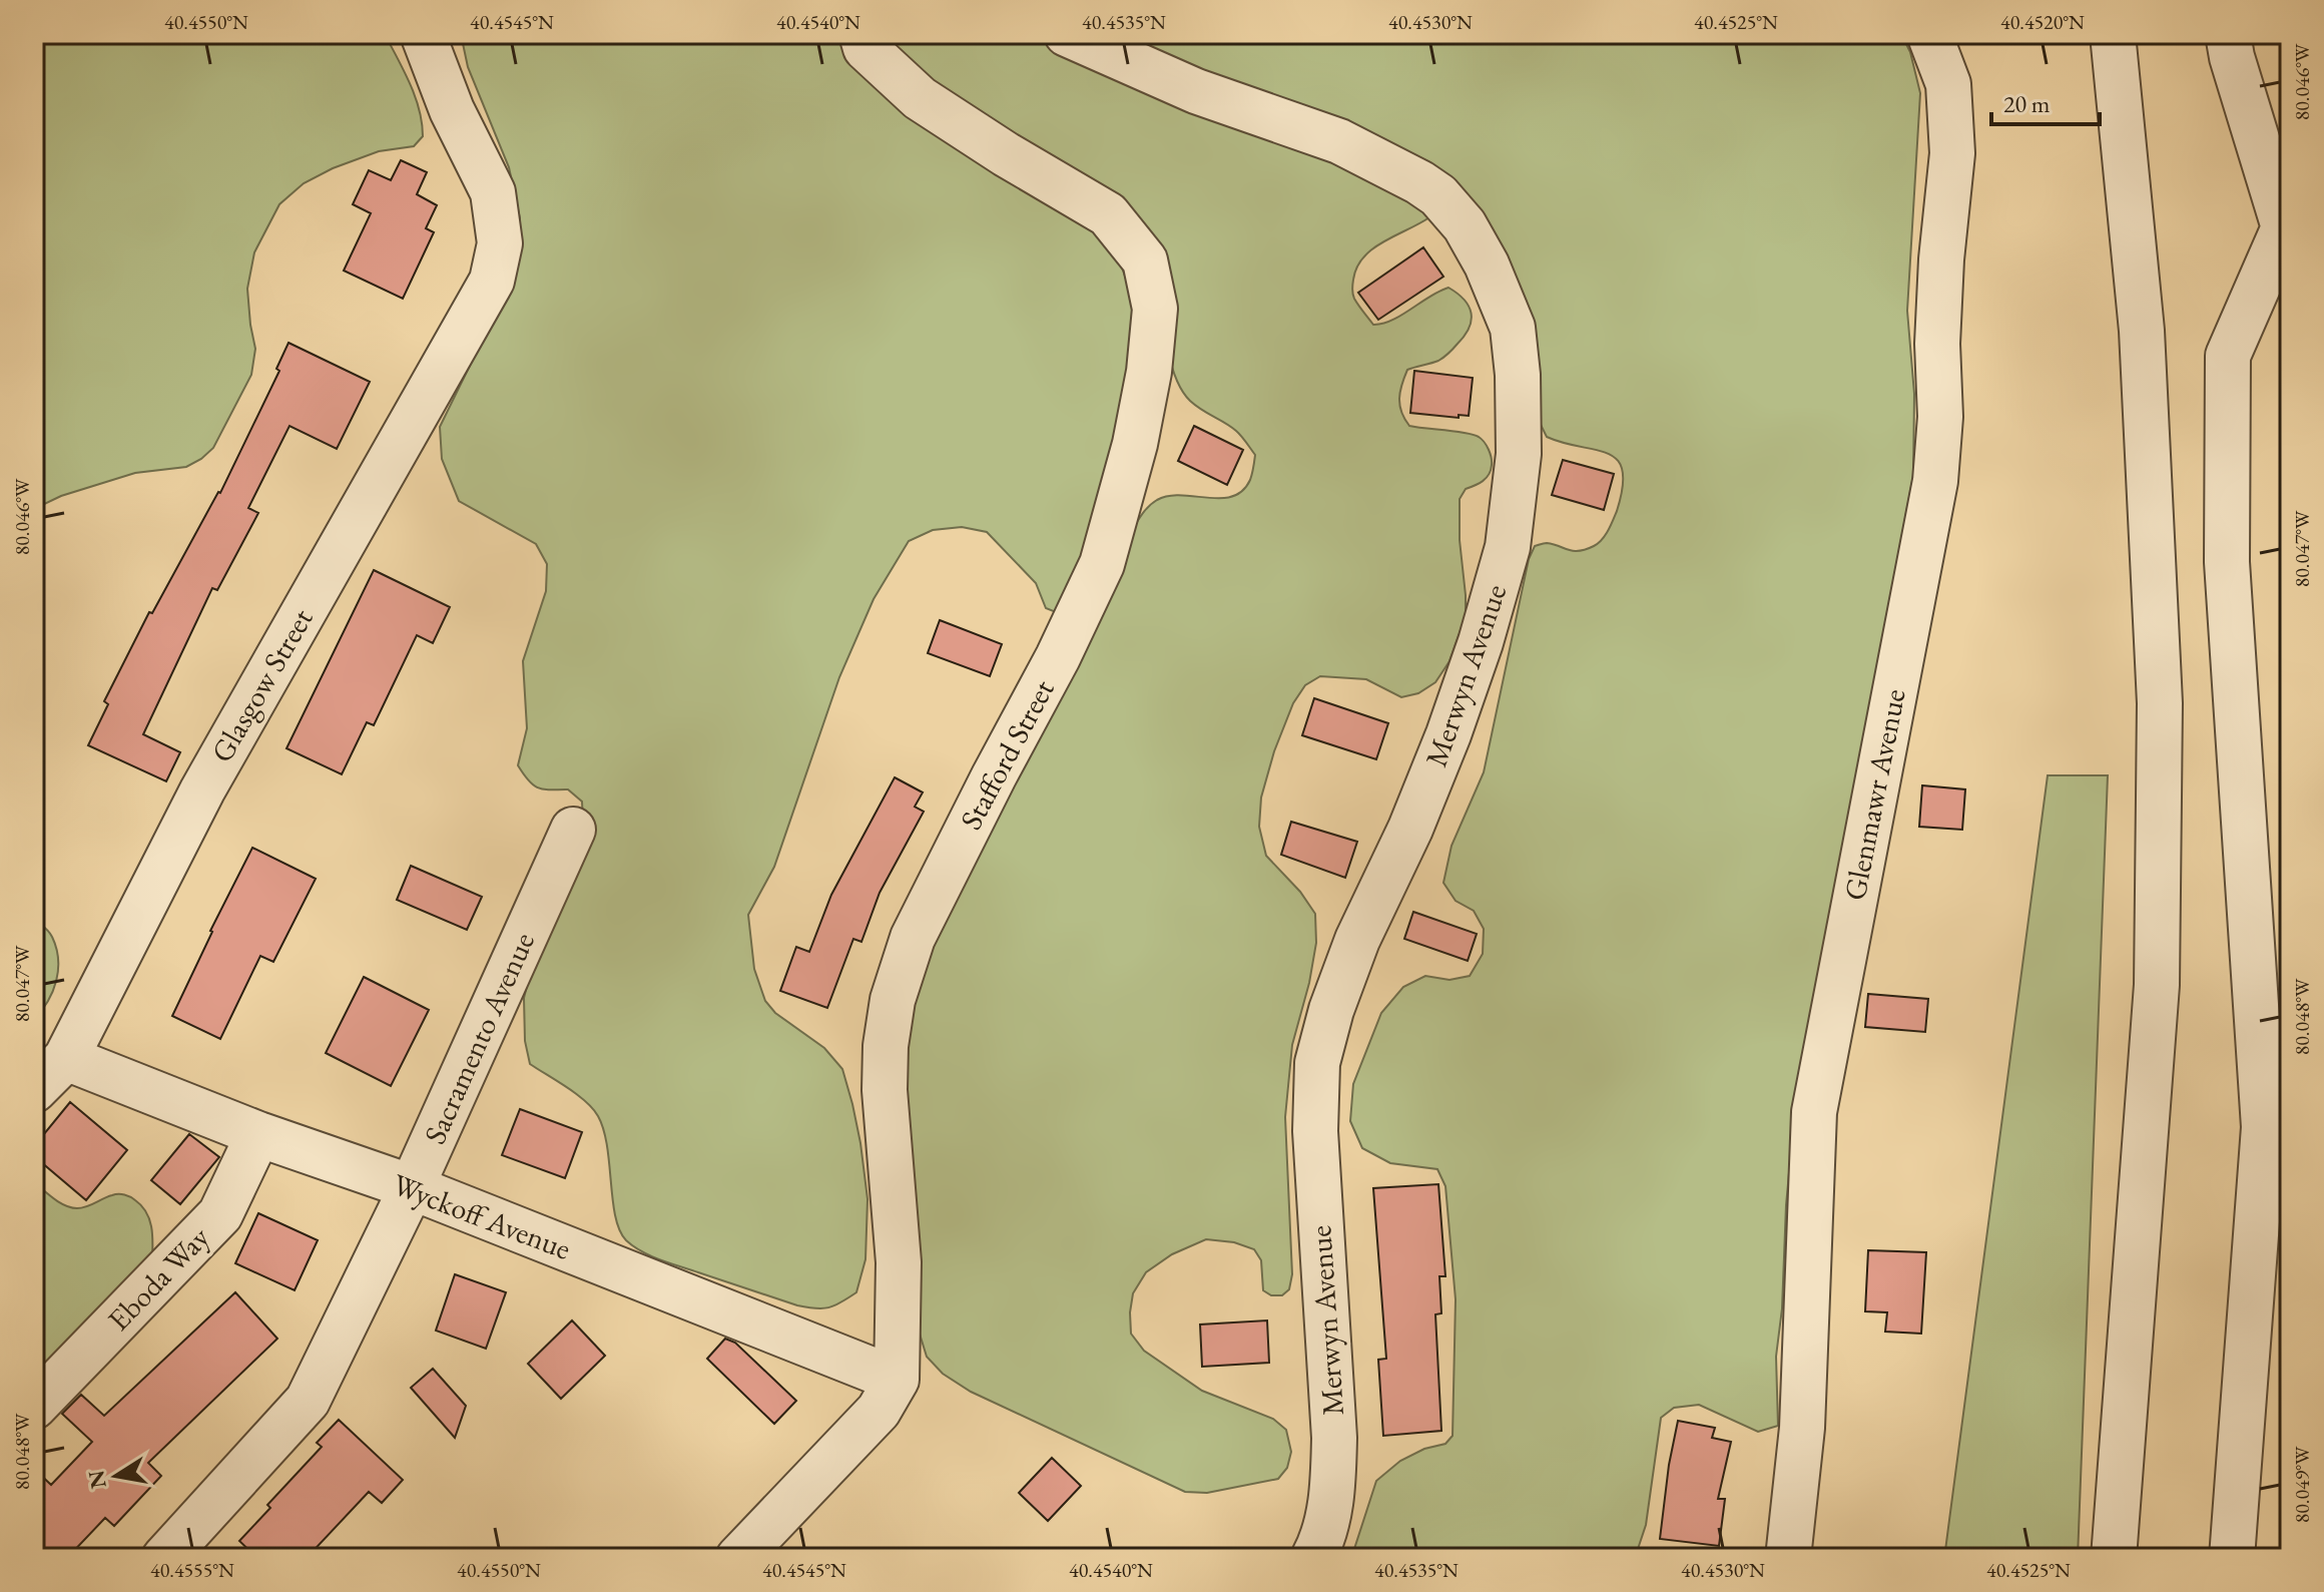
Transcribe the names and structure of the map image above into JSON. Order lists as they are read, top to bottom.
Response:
{
  "streets": {
    "street": [
      "Merwyn Avenue",
      "Glasgow Street",
      "Stafford Street",
      "Glenmawr Avenue",
      "Sacramento Avenue",
      "Wyckoff Avenue",
      "Eboda Way"
    ]
  },
  "crossings": [
    ["Glasgow Street", "Wyckoff Avenue"],
    ["Stafford Street", "Wyckoff Avenue"],
    ["Sacramento Avenue", "Wyckoff Avenue"],
    ["Wyckoff Avenue", "Eboda Way"]
  ],
  "scale_bar": "20 m",
  "north": "left",
  "coordinates": [
    "40.4550°N",
    "40.4545°N",
    "40.4540°N",
    "40.4535°N",
    "40.4530°N",
    "40.4525°N",
    "40.4520°N",
    "80.046°W",
    "80.047°W",
    "80.048°W",
    "80.049°W",
    "40.4555°N"
  ]
}
